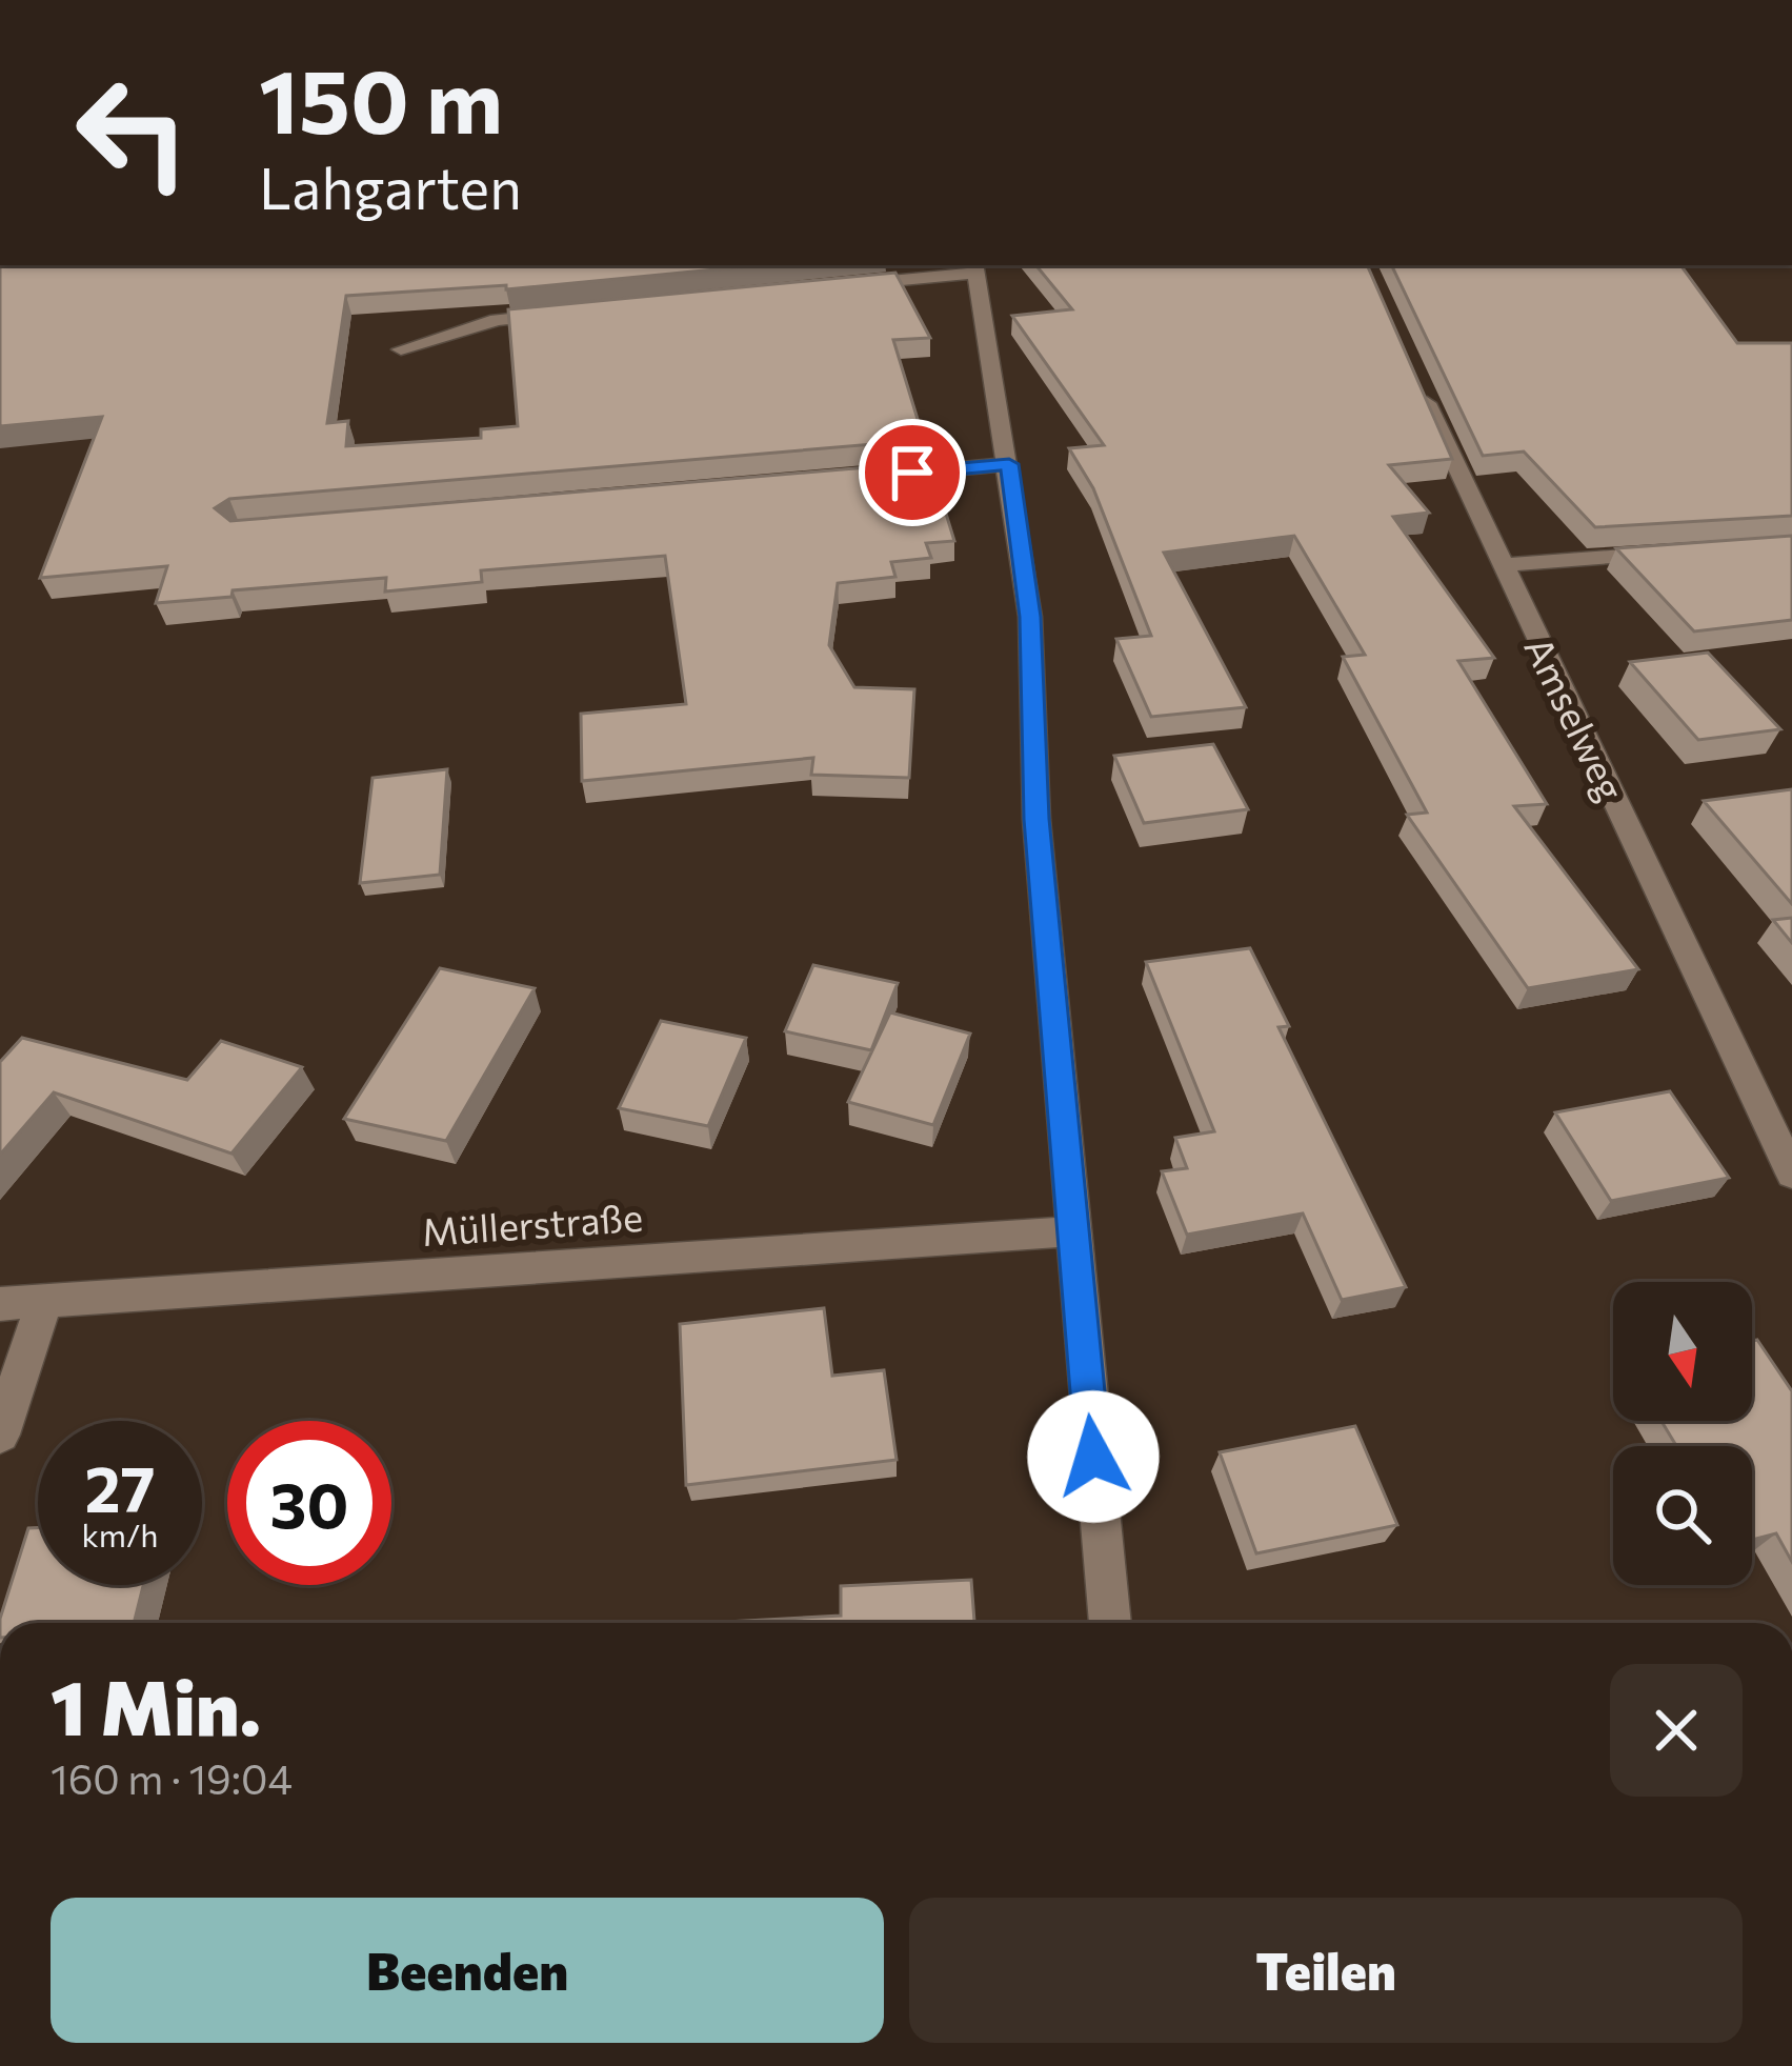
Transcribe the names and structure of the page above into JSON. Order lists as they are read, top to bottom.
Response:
{
  "streets": {
    "street": ["Amselweg", "Müllerstraße"]
  },
  "north": "bottom",
  "page": {
    "turn": ["150 m", "Lahgarten"],
    "speed": "27 km/h",
    "limit": "30",
    "heading": ["1 Min.", "160 m · 19:04"],
    "buttons": ["Beenden", "Teilen"]
  }
}
